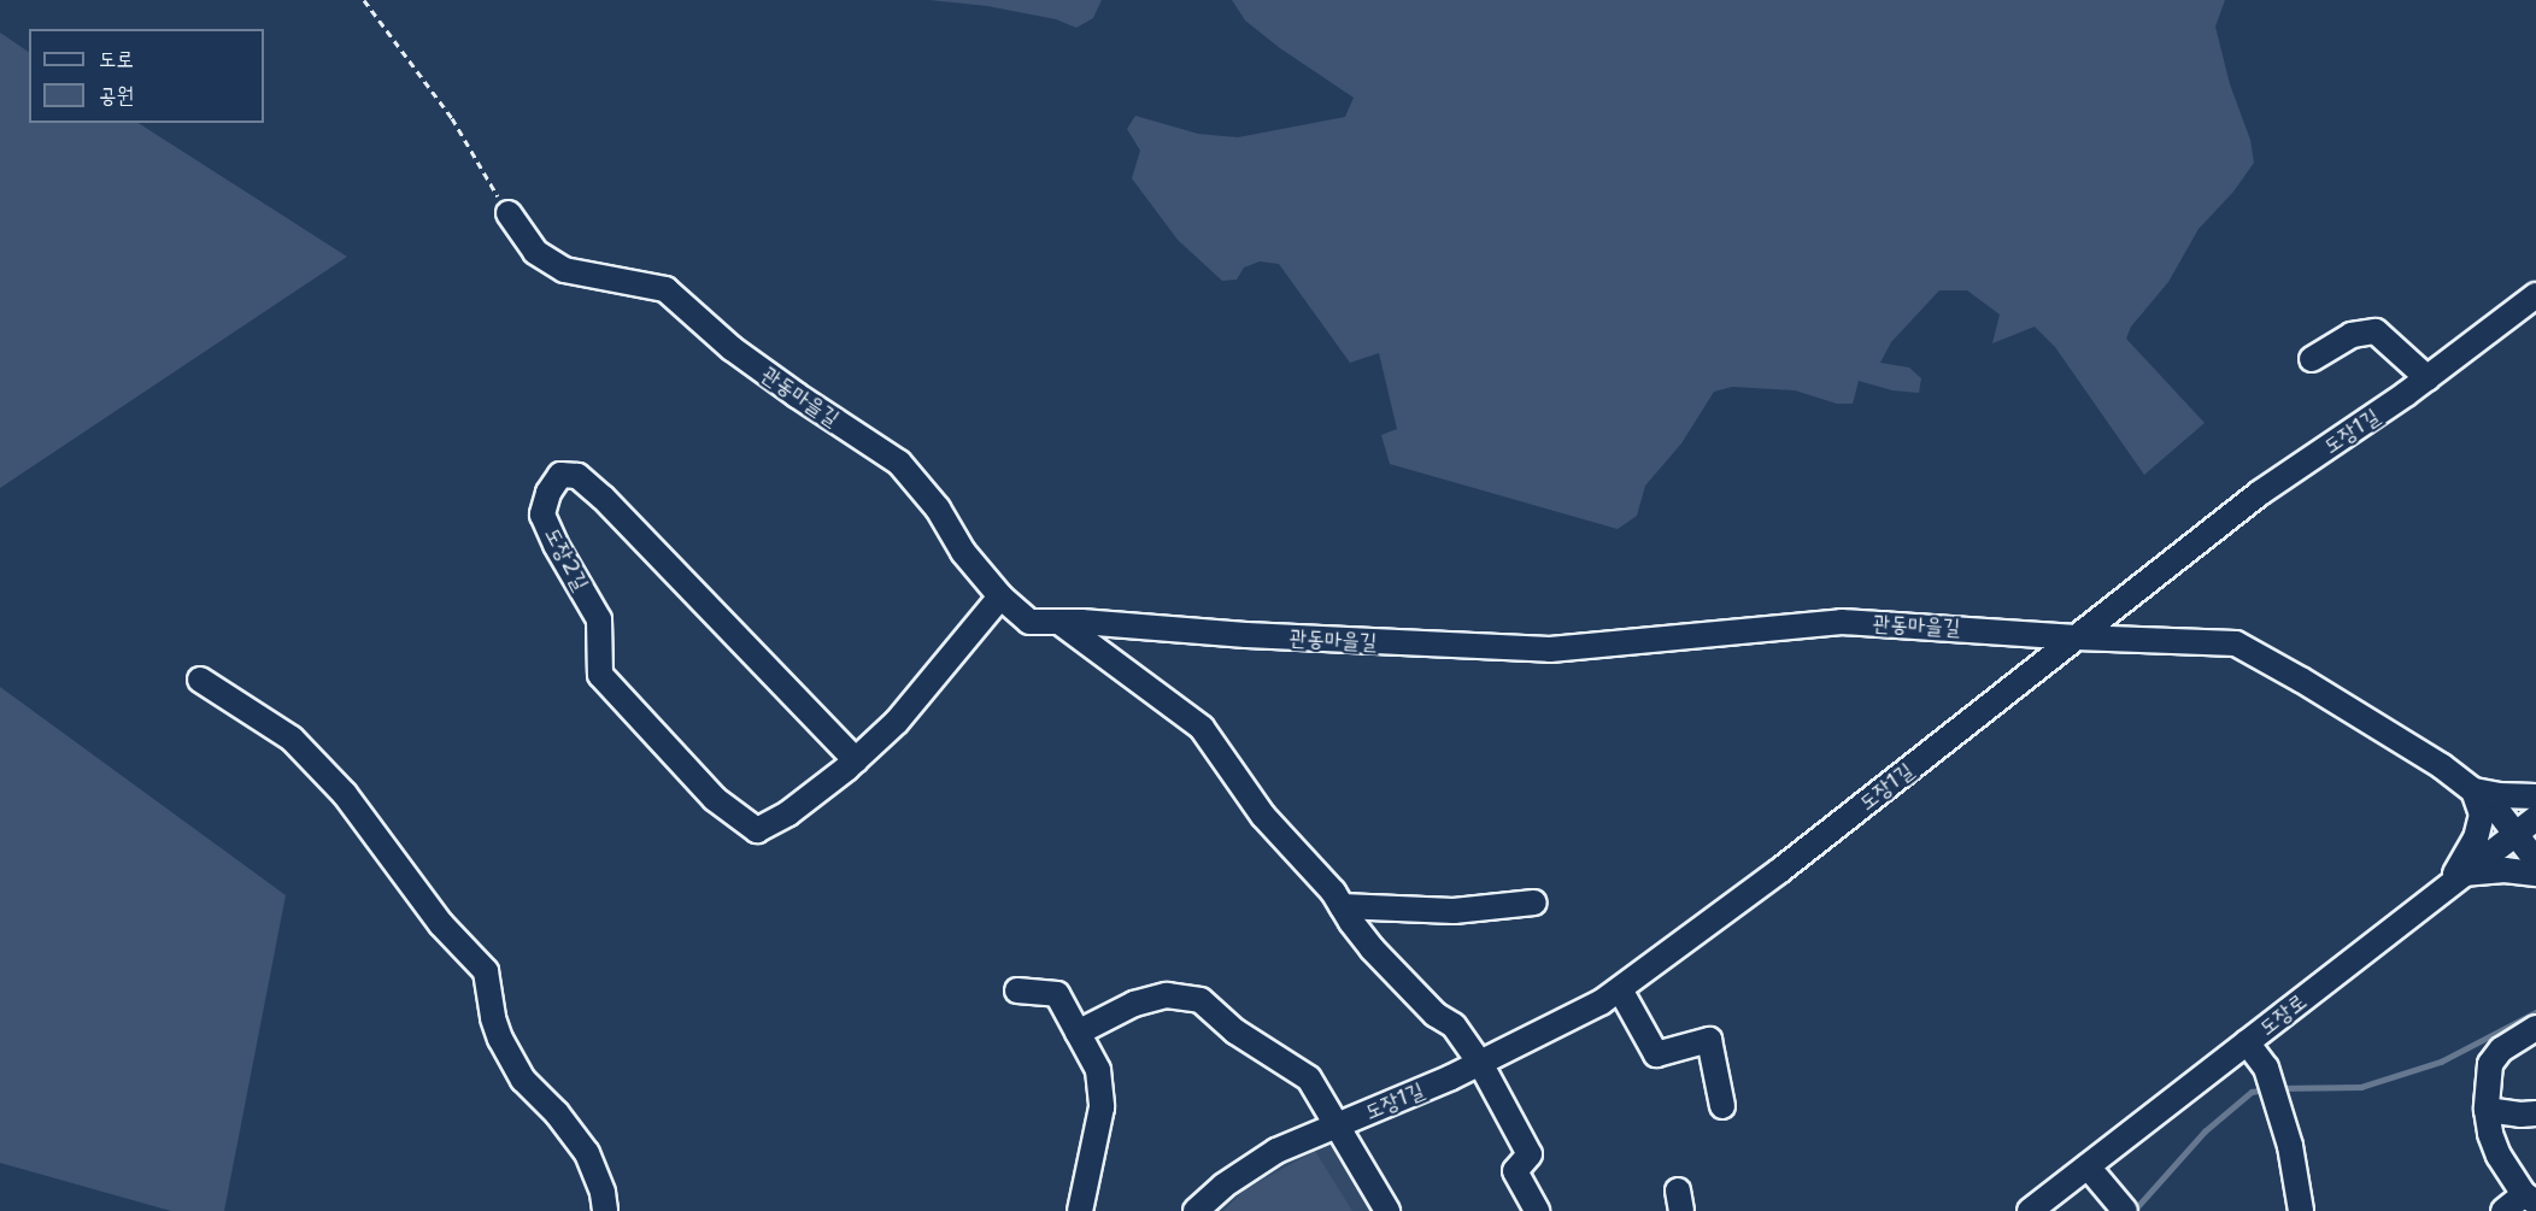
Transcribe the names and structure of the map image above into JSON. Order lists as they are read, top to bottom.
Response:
{
  "streets": {
    "street": [
      "관동마을길",
      "도장1길",
      "도장2길",
      "도장로"
    ]
  },
  "crossings": [
    ["관동마을길", "도장1길"],
    ["관동마을길", "도장2길"],
    ["관동마을길", "도장로"]
  ],
  "legend": ["도로", "공원"]
}
